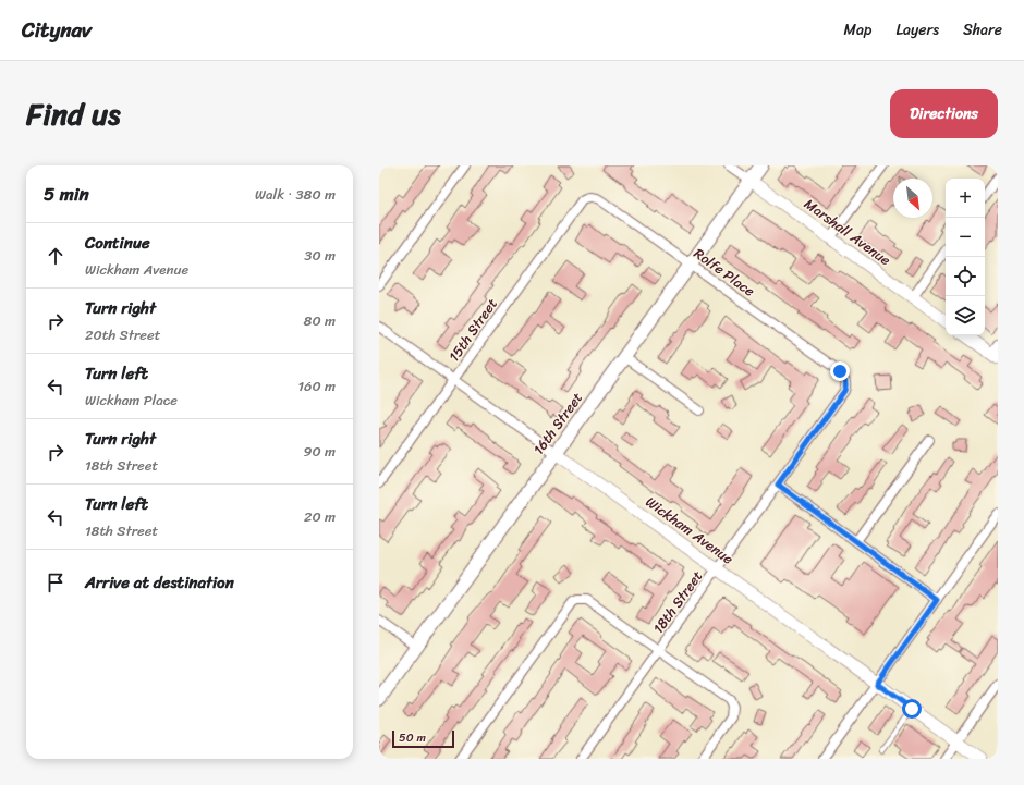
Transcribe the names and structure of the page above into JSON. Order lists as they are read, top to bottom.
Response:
{
  "streets": {
    "main road": ["16th Street"],
    "street": [
      "Marshall Avenue",
      "Rolfe Place",
      "15th Street",
      "Wickham Avenue",
      "18th Street"
    ]
  },
  "crossings": [
    ["Marshall Avenue", "16th Street"],
    ["Rolfe Place", "15th Street"],
    ["Rolfe Place", "16th Street"],
    ["Rolfe Place", "18th Street"],
    ["15th Street", "Wickham Avenue"],
    ["16th Street", "Wickham Avenue"],
    ["Wickham Avenue", "18th Street"]
  ],
  "scale_bar": "50 m",
  "north": "bottom right",
  "page": {
    "header": "Citynav",
    "nav": ["Map", "Layers", "Share"],
    "title": "Find us",
    "buttons": "Directions",
    "heading": ["5 min", "Walk · 380 m"],
    "map_buttons": ["+", "−"],
    "list": [
      ["Continue", "Wickham Avenue", "30 m"],
      ["Turn right", "20th Street", "80 m"],
      ["Turn left", "Wickham Place", "160 m"],
      ["Turn right", "18th Street", "90 m"],
      ["Turn left", "18th Street", "20 m"],
      "Arrive at destination"
    ],
    "scale": "50 m"
  }
}
